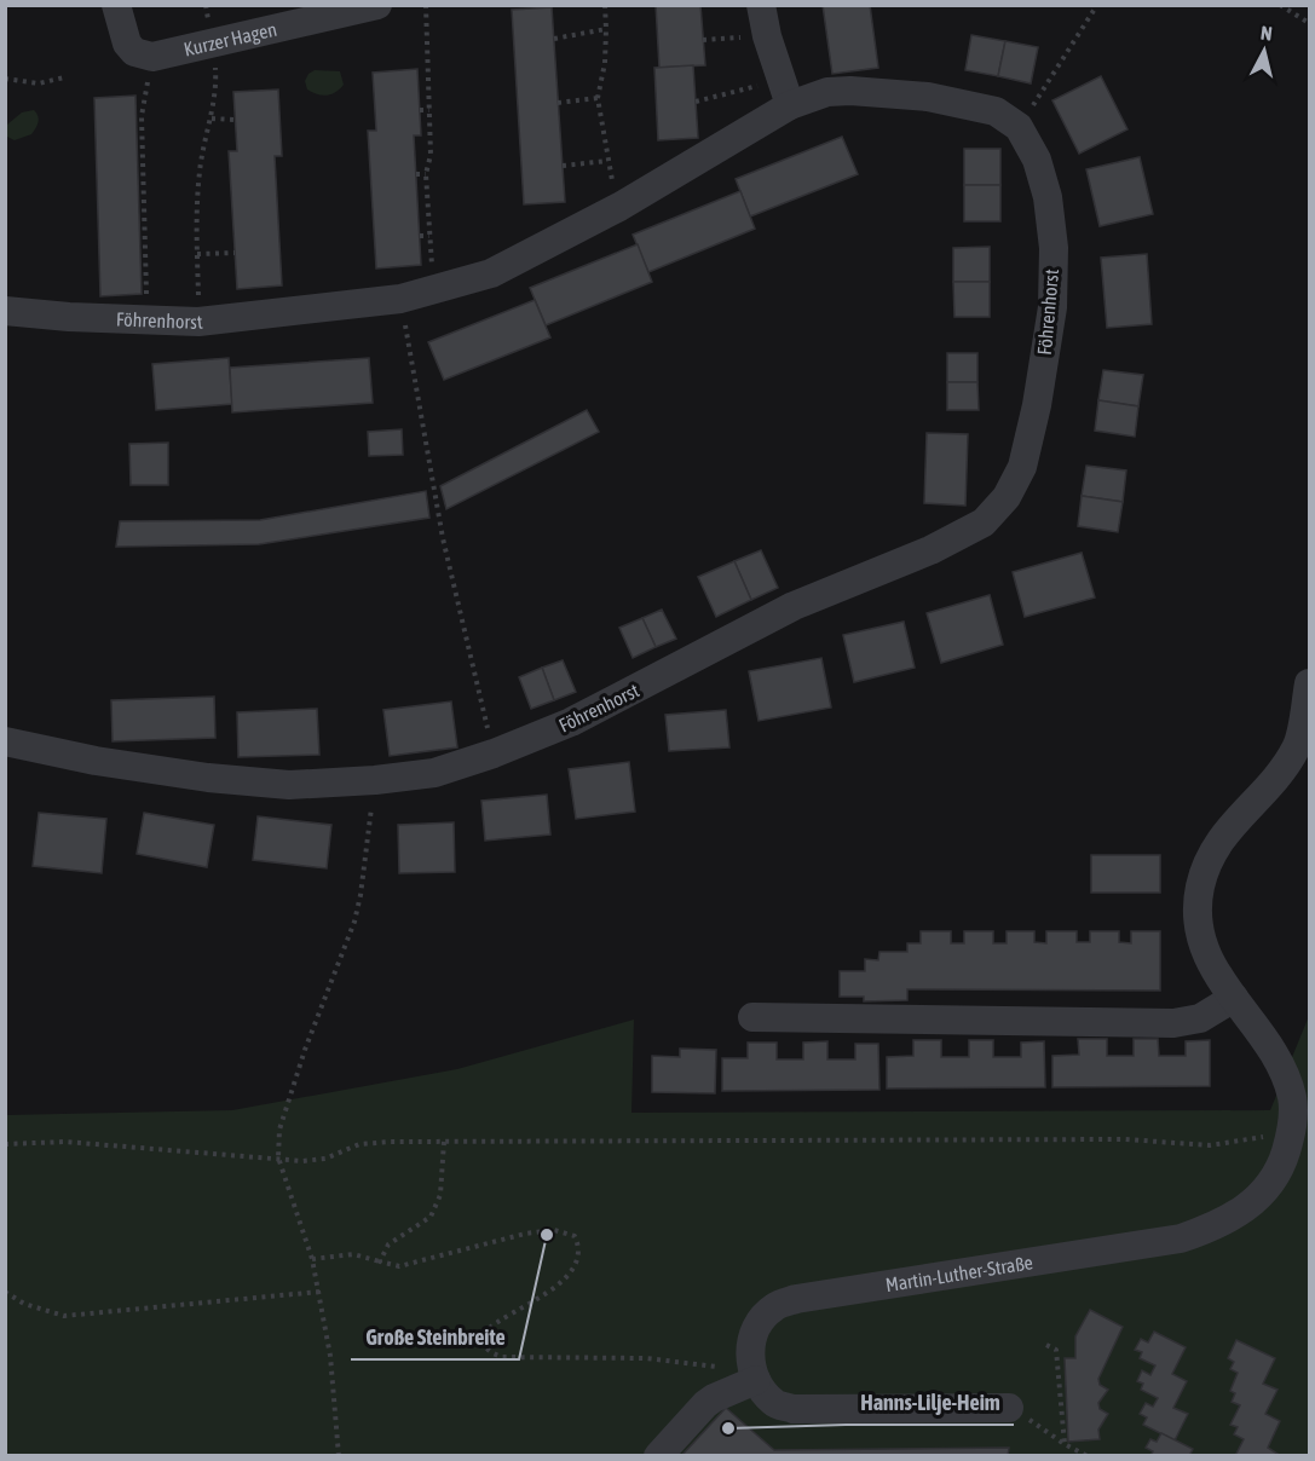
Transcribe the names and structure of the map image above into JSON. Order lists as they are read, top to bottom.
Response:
{
  "streets": {
    "street": ["Kurzer Hagen", "Föhrenhorst", "Martin-Luther-Straße"]
  },
  "places": ["Große Steinbreite", "Hanns-Lilje-Heim"],
  "north": "top"
}
